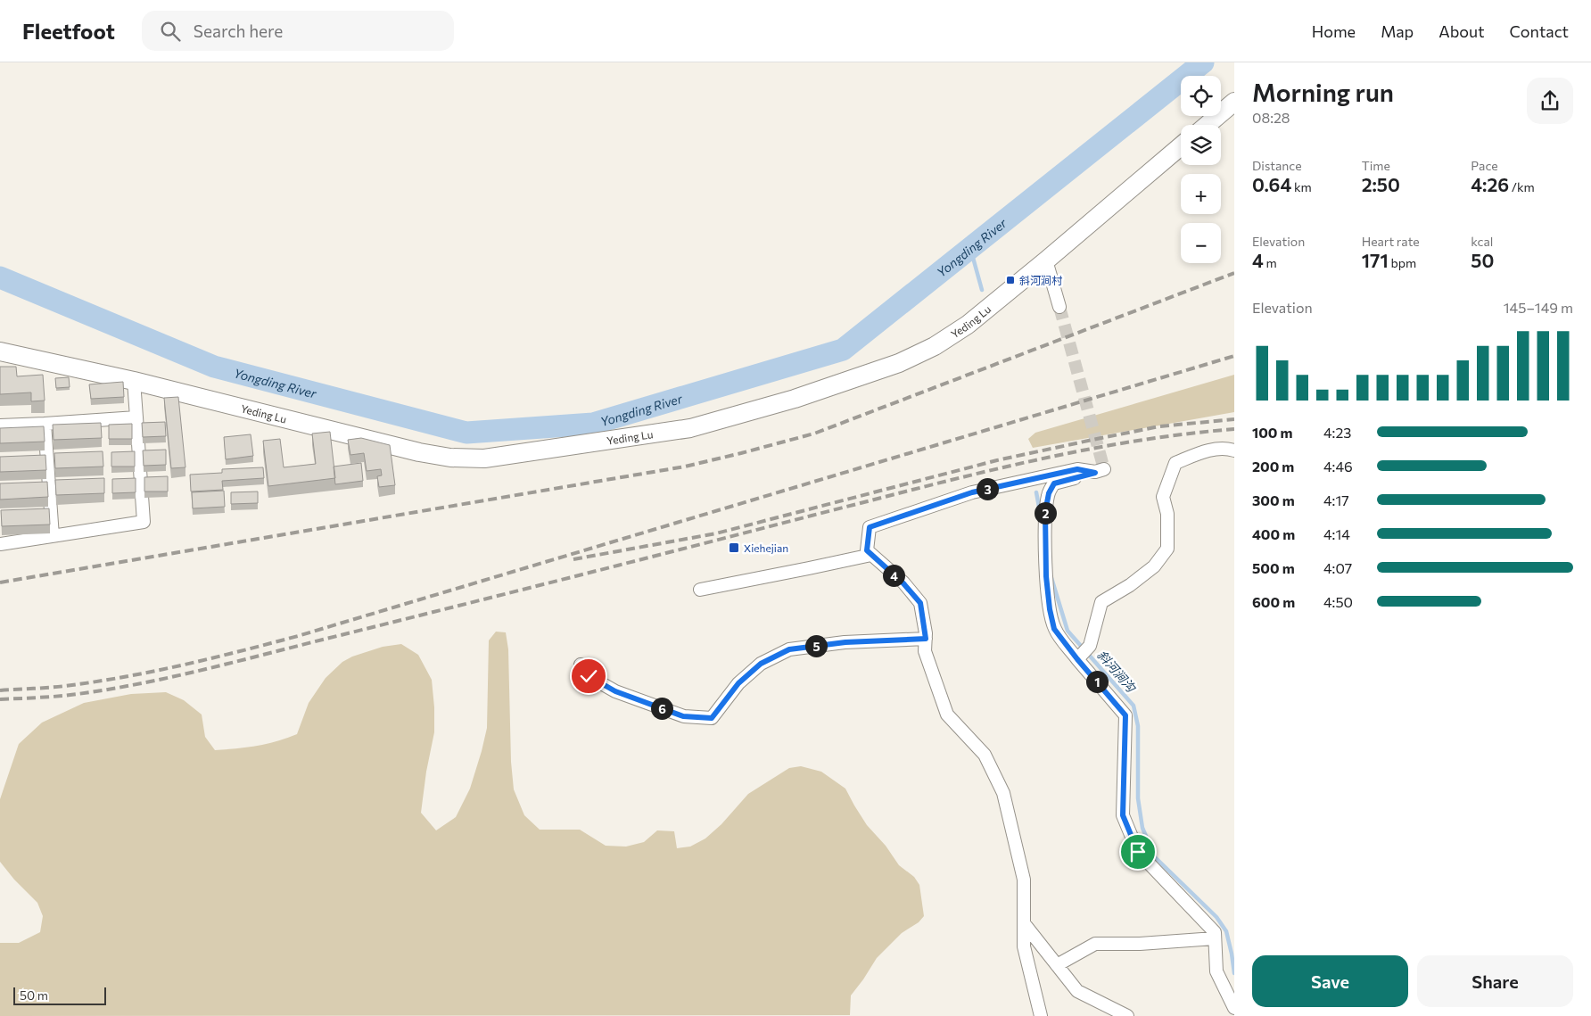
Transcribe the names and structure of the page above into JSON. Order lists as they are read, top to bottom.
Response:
{
  "streets": {
    "main road": ["Yeding Lu"]
  },
  "water": ["Yongding River", "斜河涧沟"],
  "places": {
    "transit": ["斜河涧村", "Xiehejian"]
  },
  "scale_bar": "50 m",
  "page": {
    "header": "Fleetfoot",
    "search": "Search here",
    "nav": [
      "Home",
      "Map",
      "About",
      "Contact"
    ],
    "heading": ["Morning run", "08:28"],
    "map_buttons": ["+", "−"],
    "stats": [
      ["Distance", "0.64 km"],
      ["Time", "2:50"],
      ["Pace", "4:26 /km"],
      ["Elevation", "4 m"],
      ["Heart rate", "171 bpm"],
      ["kcal", "50"]
    ],
    "chart": ["Elevation", "145–149 m"],
    "list": [
      {
        "name": "100 m",
        "note": "4:23"
      },
      {
        "name": "200 m",
        "note": "4:46"
      },
      {
        "name": "300 m",
        "note": "4:17"
      },
      {
        "name": "400 m",
        "note": "4:14"
      },
      {
        "name": "500 m",
        "note": "4:07"
      },
      {
        "name": "600 m",
        "note": "4:50"
      }
    ],
    "pins": [
      "3",
      "2",
      "4",
      "5",
      "1",
      "6"
    ],
    "buttons": ["Save", "Share"],
    "scale": "50 m"
  }
}
